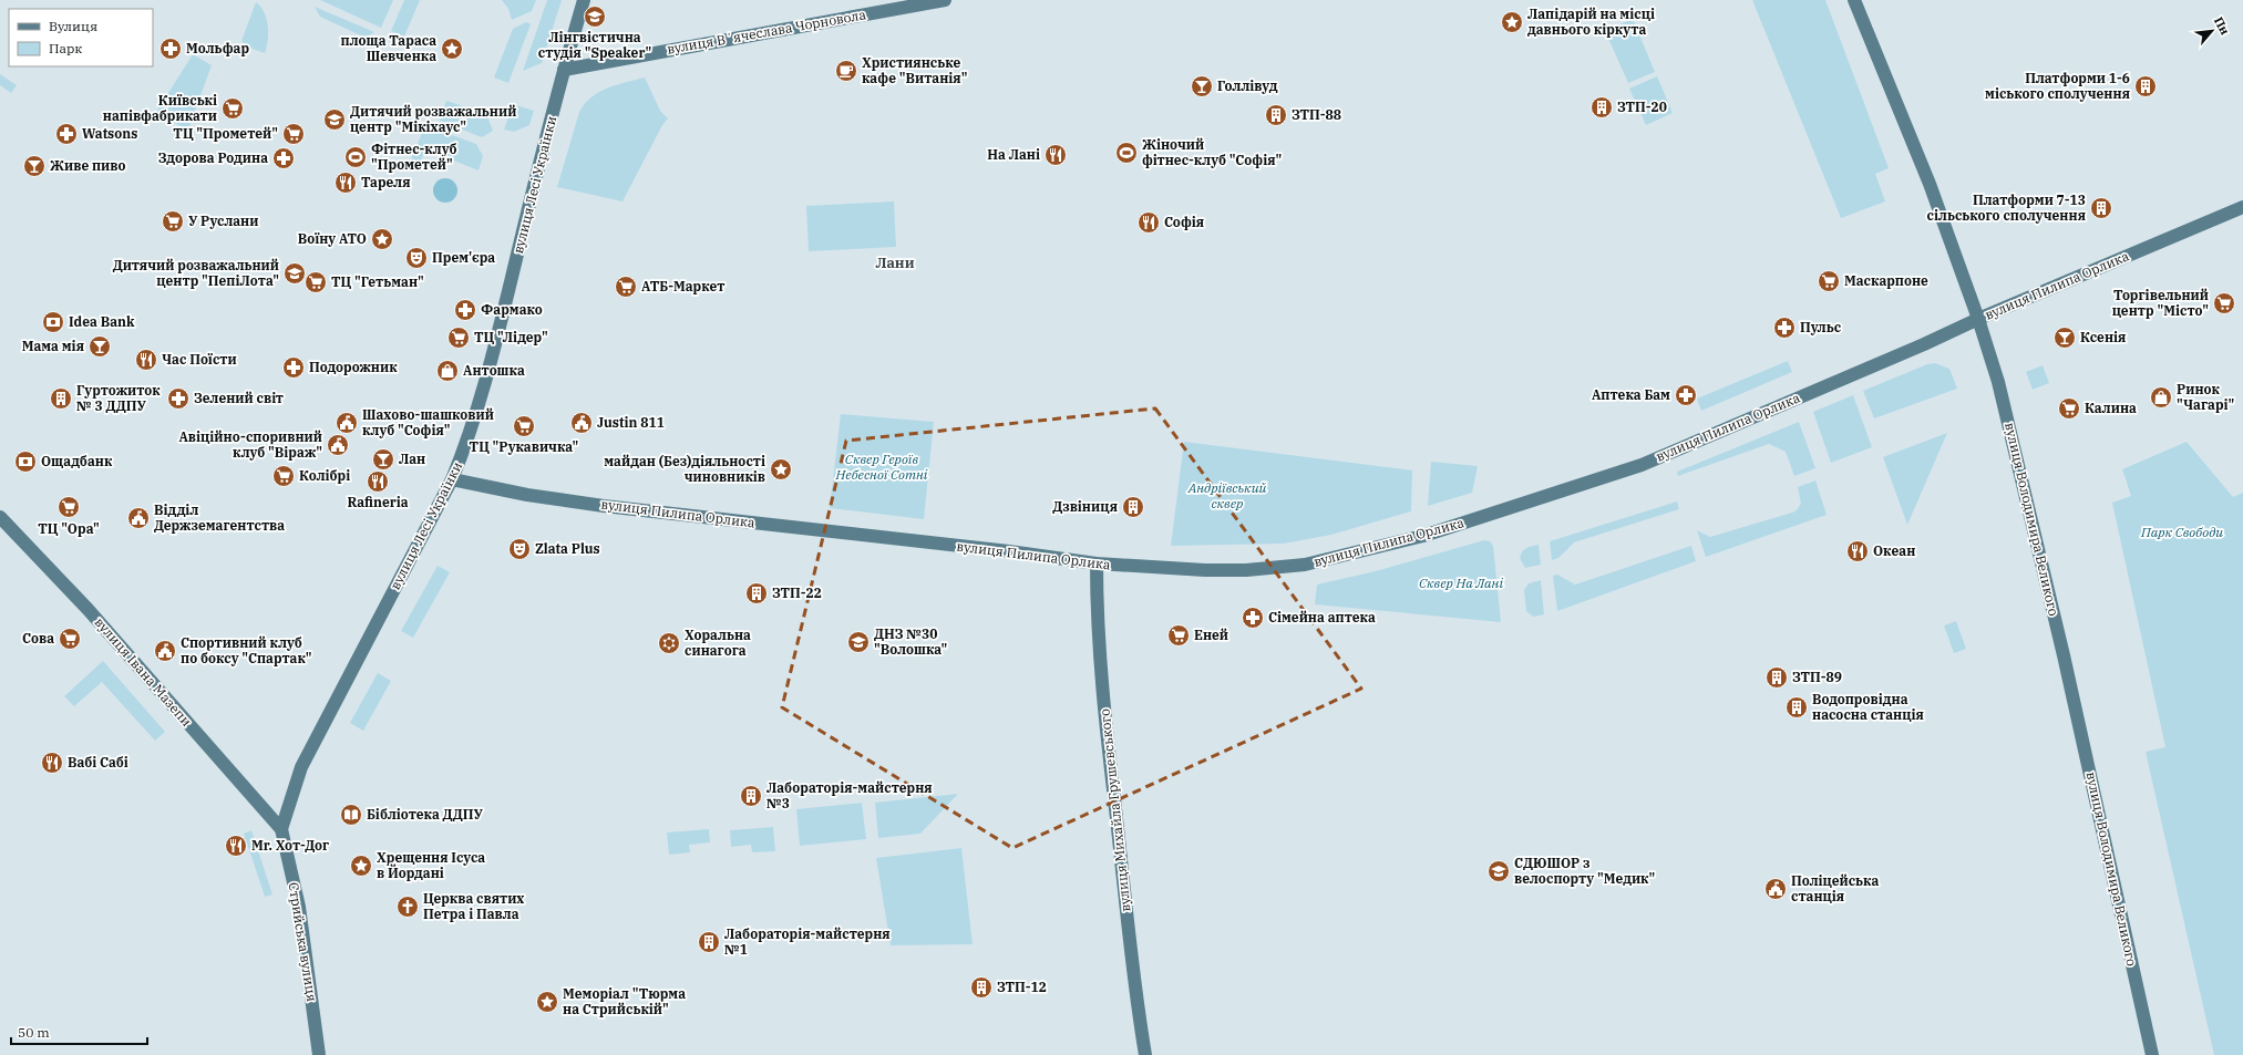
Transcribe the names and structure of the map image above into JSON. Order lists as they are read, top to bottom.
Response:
{
  "streets": {
    "main road": [
      "вулиця Вʼячеслава Чорновола",
      "вулиця Лесі Українки",
      "вулиця Пилипа Орлика",
      "вулиця Володимира Великого",
      "вулиця Івана Мазепи",
      "вулиця Михайла Грушевського",
      "Стрийська вулиця"
    ]
  },
  "crossings": [
    ["вулиця Вʼячеслава Чорновола", "вулиця Лесі Українки"],
    ["вулиця Лесі Українки", "вулиця Пилипа Орлика"],
    ["вулиця Лесі Українки", "вулиця Івана Мазепи"],
    ["вулиця Лесі Українки", "Стрийська вулиця"],
    ["вулиця Пилипа Орлика", "вулиця Володимира Великого"],
    ["вулиця Пилипа Орлика", "вулиця Михайла Грушевського"],
    ["вулиця Івана Мазепи", "Стрийська вулиця"]
  ],
  "districts": ["Лани"],
  "parks": [
    "Сквер Героїв Небесної Сотні",
    "Андріївський сквер",
    "Парк Свободи",
    "Сквер На Лані"
  ],
  "places": {
    "school or university": [
      "Лінгвістична студія \"Speaker\"",
      "Дитячий розважальний центр \"Мікіхаус\"",
      "Дитячий розважальний центр \"ПепіЛота\"",
      "ДНЗ №30 \"Волошка\"",
      "СДЮШОР з велоспорту \"Медик\""
    ],
    "place": [
      "Лапідарій на місці давнього кіркута",
      "площа Тараса Шевченка",
      "Воїну АТО",
      "майдан (Без)діяльності чиновників",
      "Хрещення Ісуса в Йордані",
      "Меморіал \"Тюрма на Стрийській\""
    ],
    "pharmacy": [
      "Мольфар",
      "Watsons",
      "Здорова Родина",
      "Фармако",
      "Пульс",
      "Подорожник",
      "Аптека Бам",
      "Зелений світ",
      "Сімейна аптека"
    ],
    "cafe": ["Християнське кафе \"Витанія\""],
    "bar": [
      "Голлівуд",
      "Живе пиво",
      "Ксенія",
      "Мама мія",
      "Лан"
    ],
    "building": [
      "Платформи 1-6 міського сполучення",
      "ЗТП-20",
      "ЗТП-88",
      "Платформи 7-13 сільського сполучення",
      "Гуртожиток № 3 ДДПУ",
      "Дзвіниця",
      "ЗТП-22",
      "ЗТП-89",
      "Водопровідна насосна станція",
      "Лабораторія-майстерня №3",
      "Лабораторія-майстерня №1",
      "ЗТП-12"
    ],
    "supermarket": [
      "Київські напівфабрикати",
      "ТЦ \"Прометей\"",
      "У Руслани",
      "Маскарпоне",
      "ТЦ \"Гетьман\"",
      "АТБ-Маркет",
      "Торгівельний центр \"Місто\"",
      "ТЦ \"Лідер\"",
      "Калина",
      "ТЦ \"Рукавичка\"",
      "Колібрі",
      "ТЦ \"Ора\"",
      "Еней",
      "Сова"
    ],
    "sports": ["Жіночий фітнес-клуб \"Софія\"", "Фітнес-клуб \"Прометей\""],
    "restaurant": [
      "На Лані",
      "Тареля",
      "Софія",
      "Час Поїсти",
      "Rafineria",
      "Океан",
      "Вабі Сабі",
      "Mr. Хот-Дог"
    ],
    "theatre": ["Прем'єра", "Zlata Plus"],
    "bank": ["Idea Bank", "Ощадбанк"],
    "shop": ["Антошка", "Ринок \"Чагарі\""],
    "public building": [
      "Шахово-шашковий клуб \"Софія\"",
      "Justin 811",
      "Авіційно-споривний клуб \"Віраж\"",
      "Відділ Держземагентства",
      "Спортивний клуб по боксу \"Спартак\"",
      "Поліцейська станція"
    ],
    "synagogue": ["Хоральна синагога"],
    "library": ["Бібліотека ДДПУ"],
    "church": ["Церква святих Петра і Павла"]
  },
  "legend": ["Вулиця", "Парк"],
  "scale_bar": "50 m",
  "north": "top right"
}
